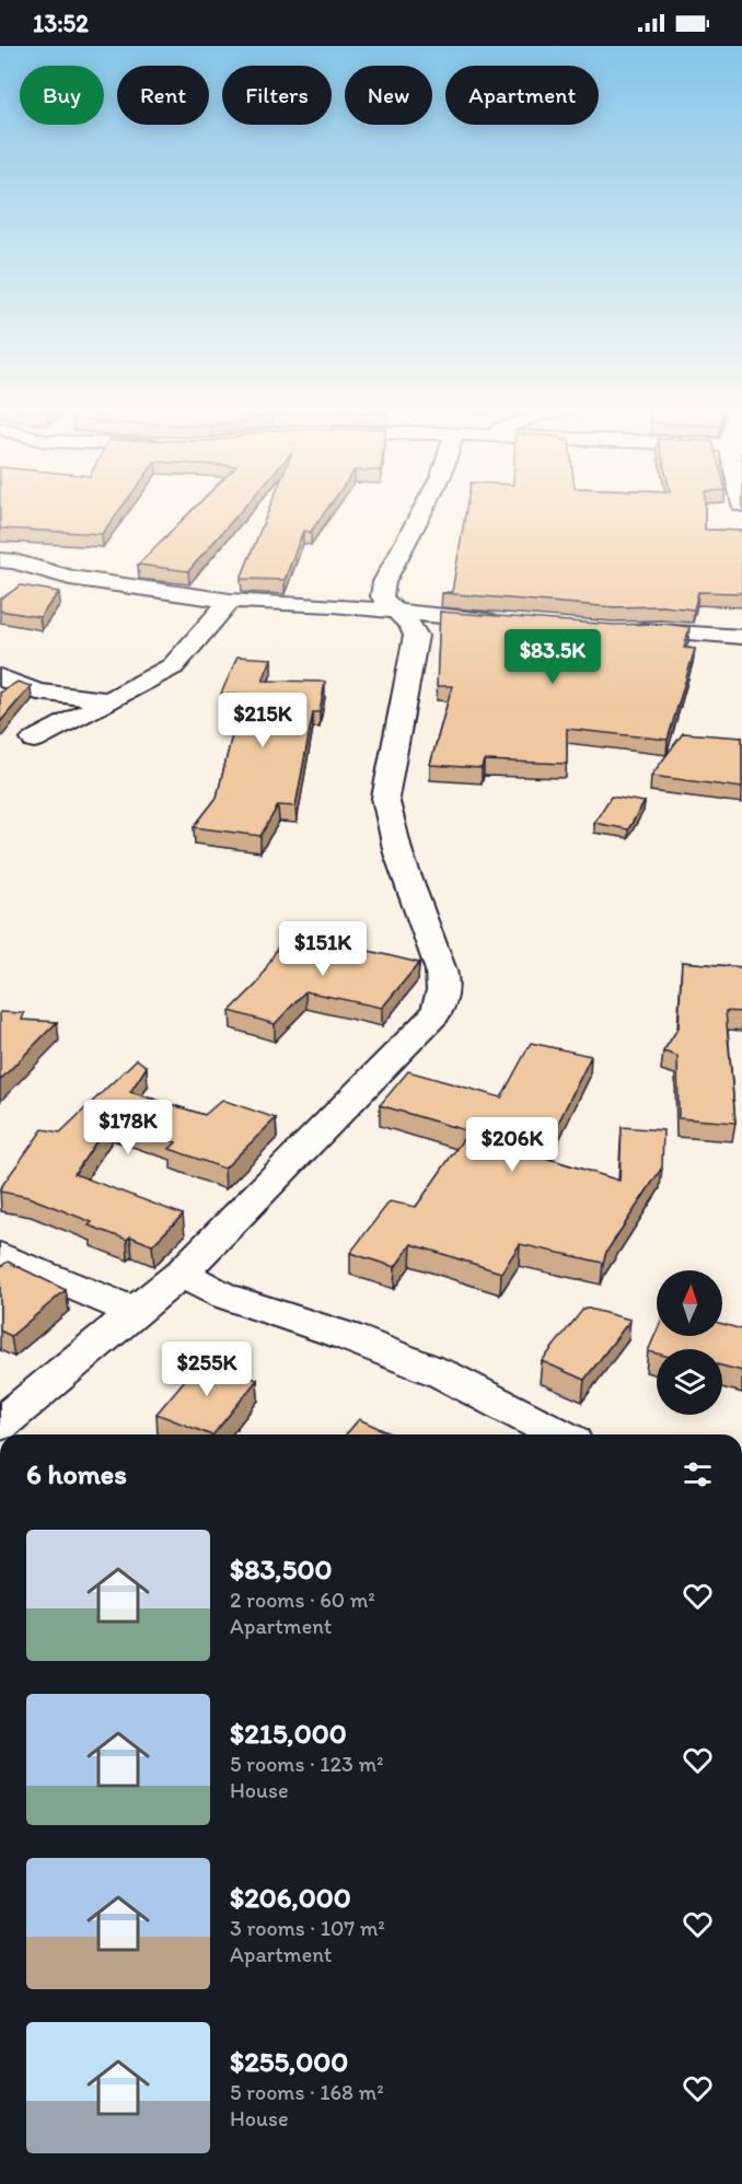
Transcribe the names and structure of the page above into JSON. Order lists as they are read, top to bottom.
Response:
{
  "north": "top",
  "page": {
    "status": "13:52",
    "chip": [
      "Buy",
      "Rent",
      "Filters",
      "New",
      "Apartment"
    ],
    "price": [
      "$83.5K",
      "$215K",
      "$151K",
      "$178K",
      "$206K",
      "$255K"
    ],
    "heading": "6 homes",
    "list": [
      {
        "name": "$83,500",
        "note": "2 rooms · 60 m² · Apartment"
      },
      {
        "name": "$215,000",
        "note": "5 rooms · 123 m² · House"
      },
      {
        "name": "$206,000",
        "note": "3 rooms · 107 m² · Apartment"
      },
      {
        "name": "$255,000",
        "note": "5 rooms · 168 m² · House"
      }
    ]
  }
}
